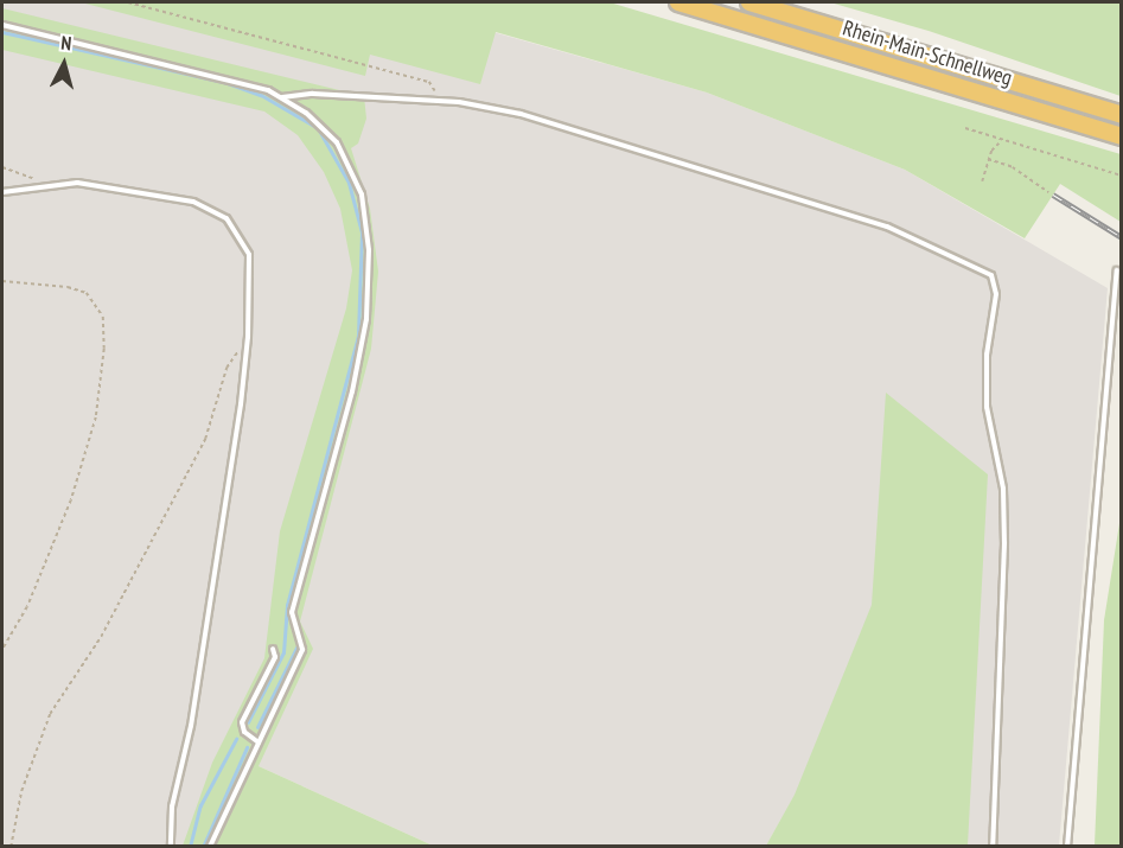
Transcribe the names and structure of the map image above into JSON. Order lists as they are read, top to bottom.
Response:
{
  "streets": {
    "highway": ["Rhein-Main-Schnellweg"]
  },
  "north": "top"
}
